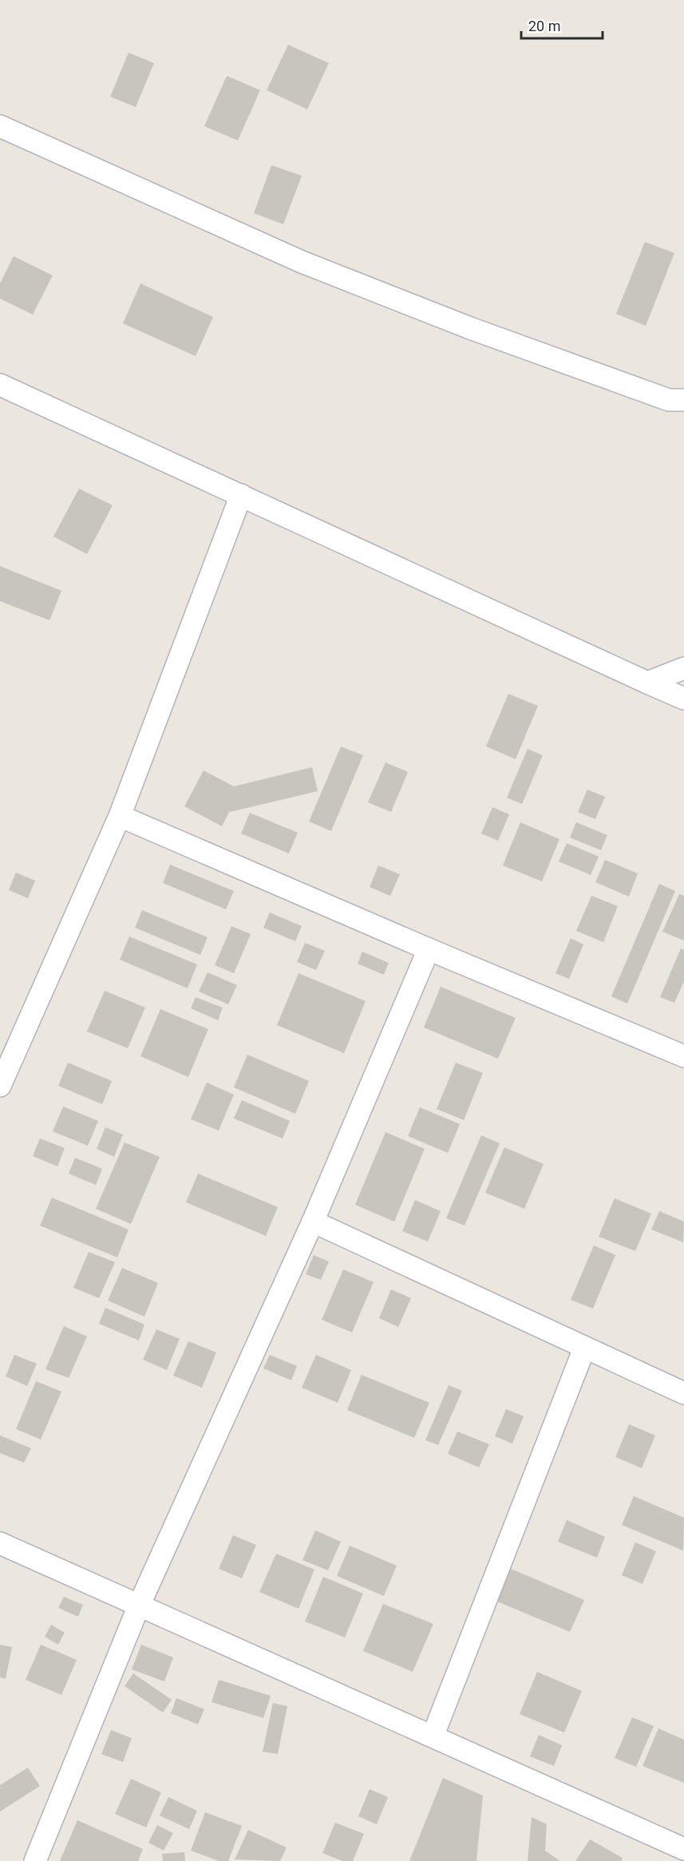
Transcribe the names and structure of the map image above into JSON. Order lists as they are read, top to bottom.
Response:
{
  "scale_bar": "20 m"
}
